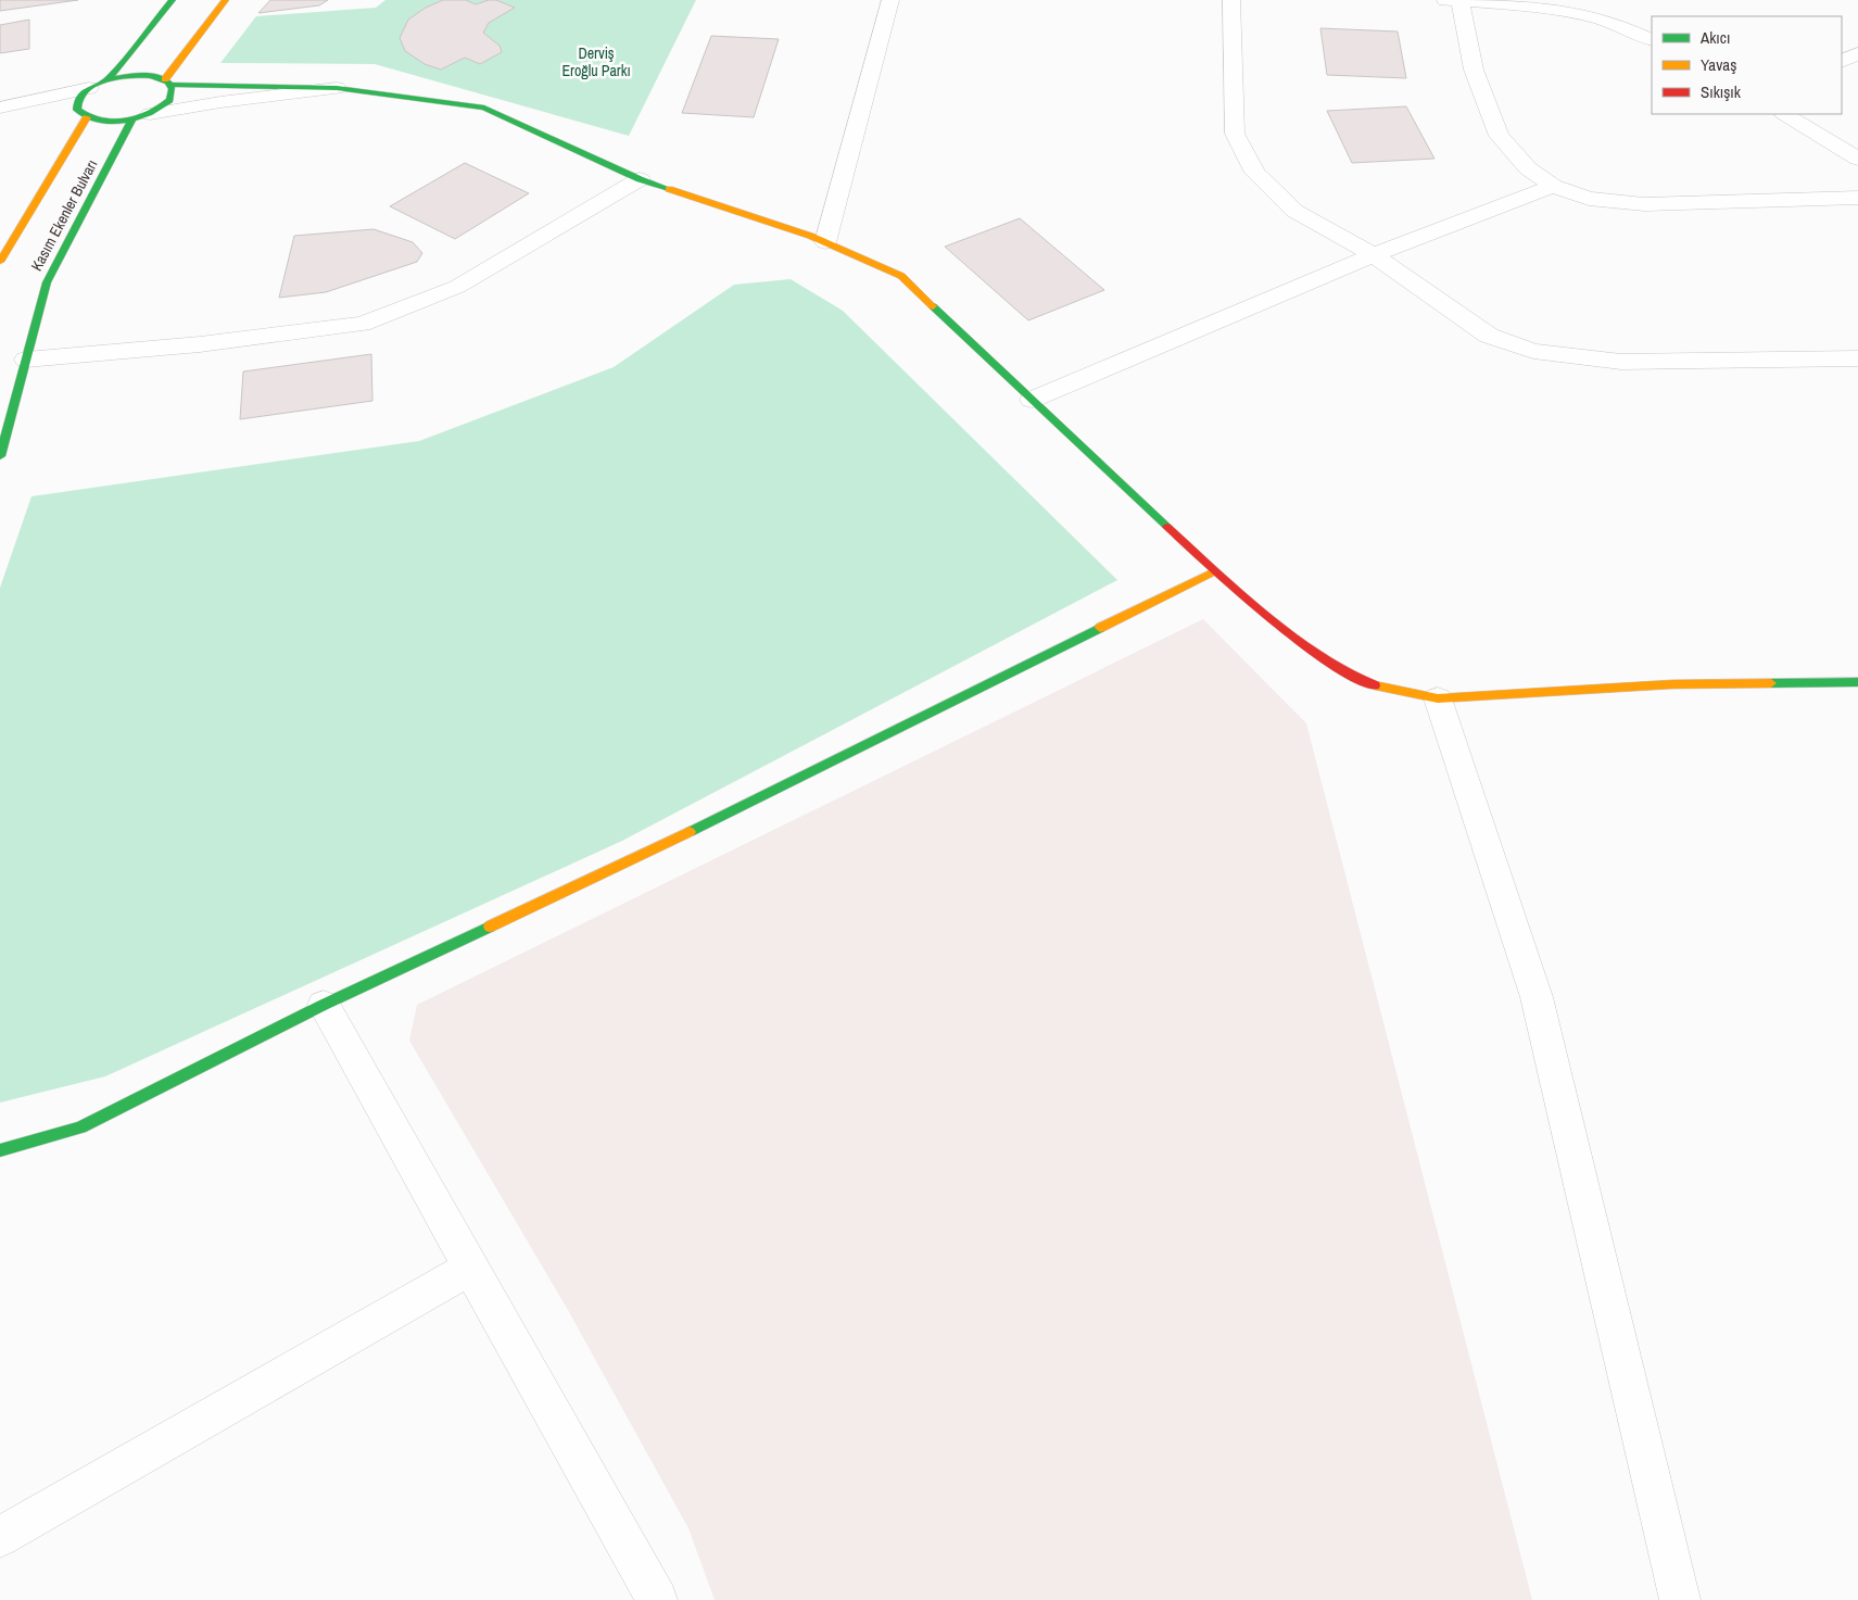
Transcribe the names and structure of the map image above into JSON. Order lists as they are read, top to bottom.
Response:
{
  "streets": {
    "street": ["Kasım Ekenler Bulvarı"]
  },
  "parks": ["Derviş Eroğlu Parkı"],
  "legend": ["Akıcı", "Yavaş", "Sıkışık"]
}
